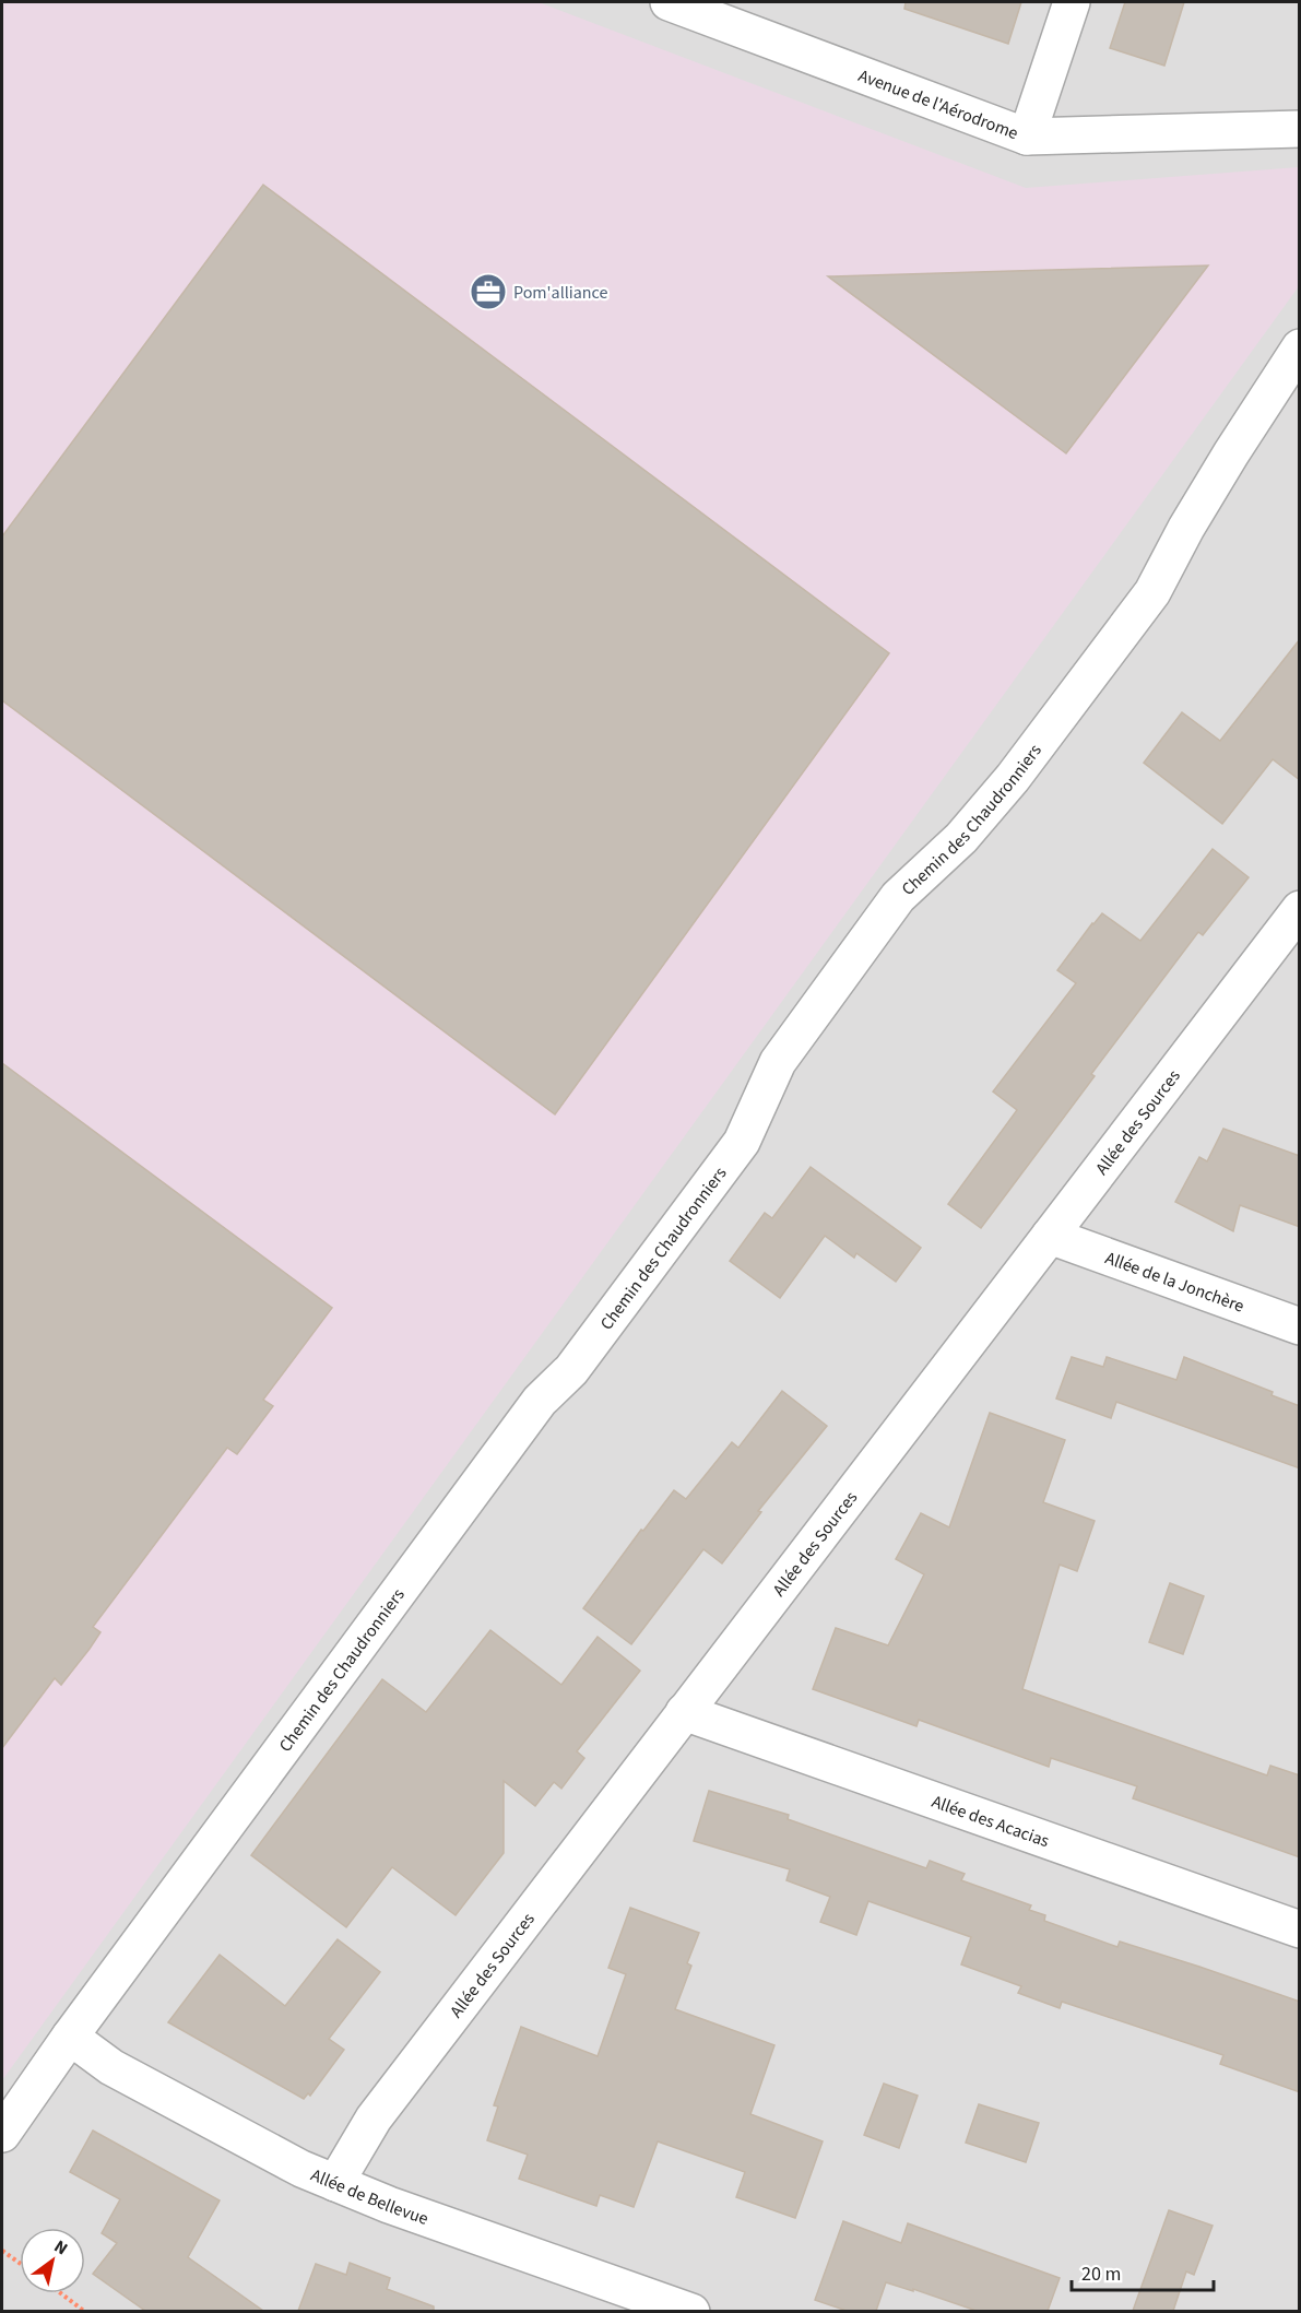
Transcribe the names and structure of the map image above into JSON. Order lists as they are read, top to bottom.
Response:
{
  "streets": {
    "street": [
      "Avenue de l'Aérodrome",
      "Chemin des Chaudronniers",
      "Allée des Sources",
      "Allée de la Jonchère",
      "Allée des Acacias",
      "Allée de Bellevue"
    ]
  },
  "crossings": [
    ["Chemin des Chaudronniers", "Allée de Bellevue"],
    ["Allée des Sources", "Allée de la Jonchère"],
    ["Allée des Sources", "Allée des Acacias"],
    ["Allée des Sources", "Allée de Bellevue"]
  ],
  "places": {
    "office": ["Pom'alliance"]
  },
  "scale_bar": "20 m",
  "north": "top right"
}
